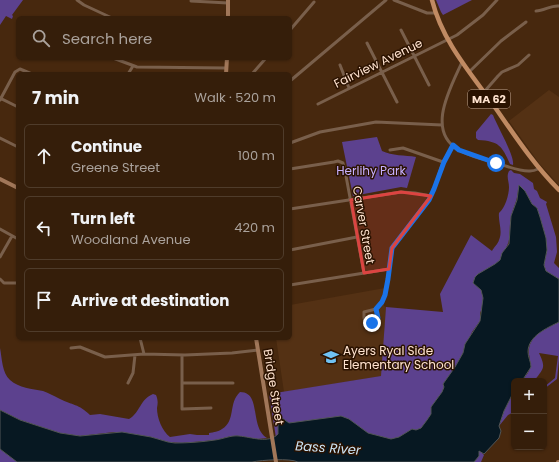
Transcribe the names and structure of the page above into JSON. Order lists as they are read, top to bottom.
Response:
{
  "streets": {
    "main road": ["MA 62", "Bridge Street"],
    "street": ["Fairview Avenue", "Carver Street"]
  },
  "crossings": [
    ["Fairview Avenue", "MA 62"]
  ],
  "water": ["Bass River"],
  "parks": ["Herlihy Park"],
  "places": {
    "school or university": ["Ayers Ryal Side Elementary School"]
  },
  "page": {
    "search": "Search here",
    "heading": ["7 min", "Walk · 520 m"],
    "list": [
      ["Continue", "Greene Street", "100 m"],
      ["Turn left", "Woodland Avenue", "420 m"],
      "Arrive at destination"
    ],
    "map_buttons": ["+", "−"]
  }
}
